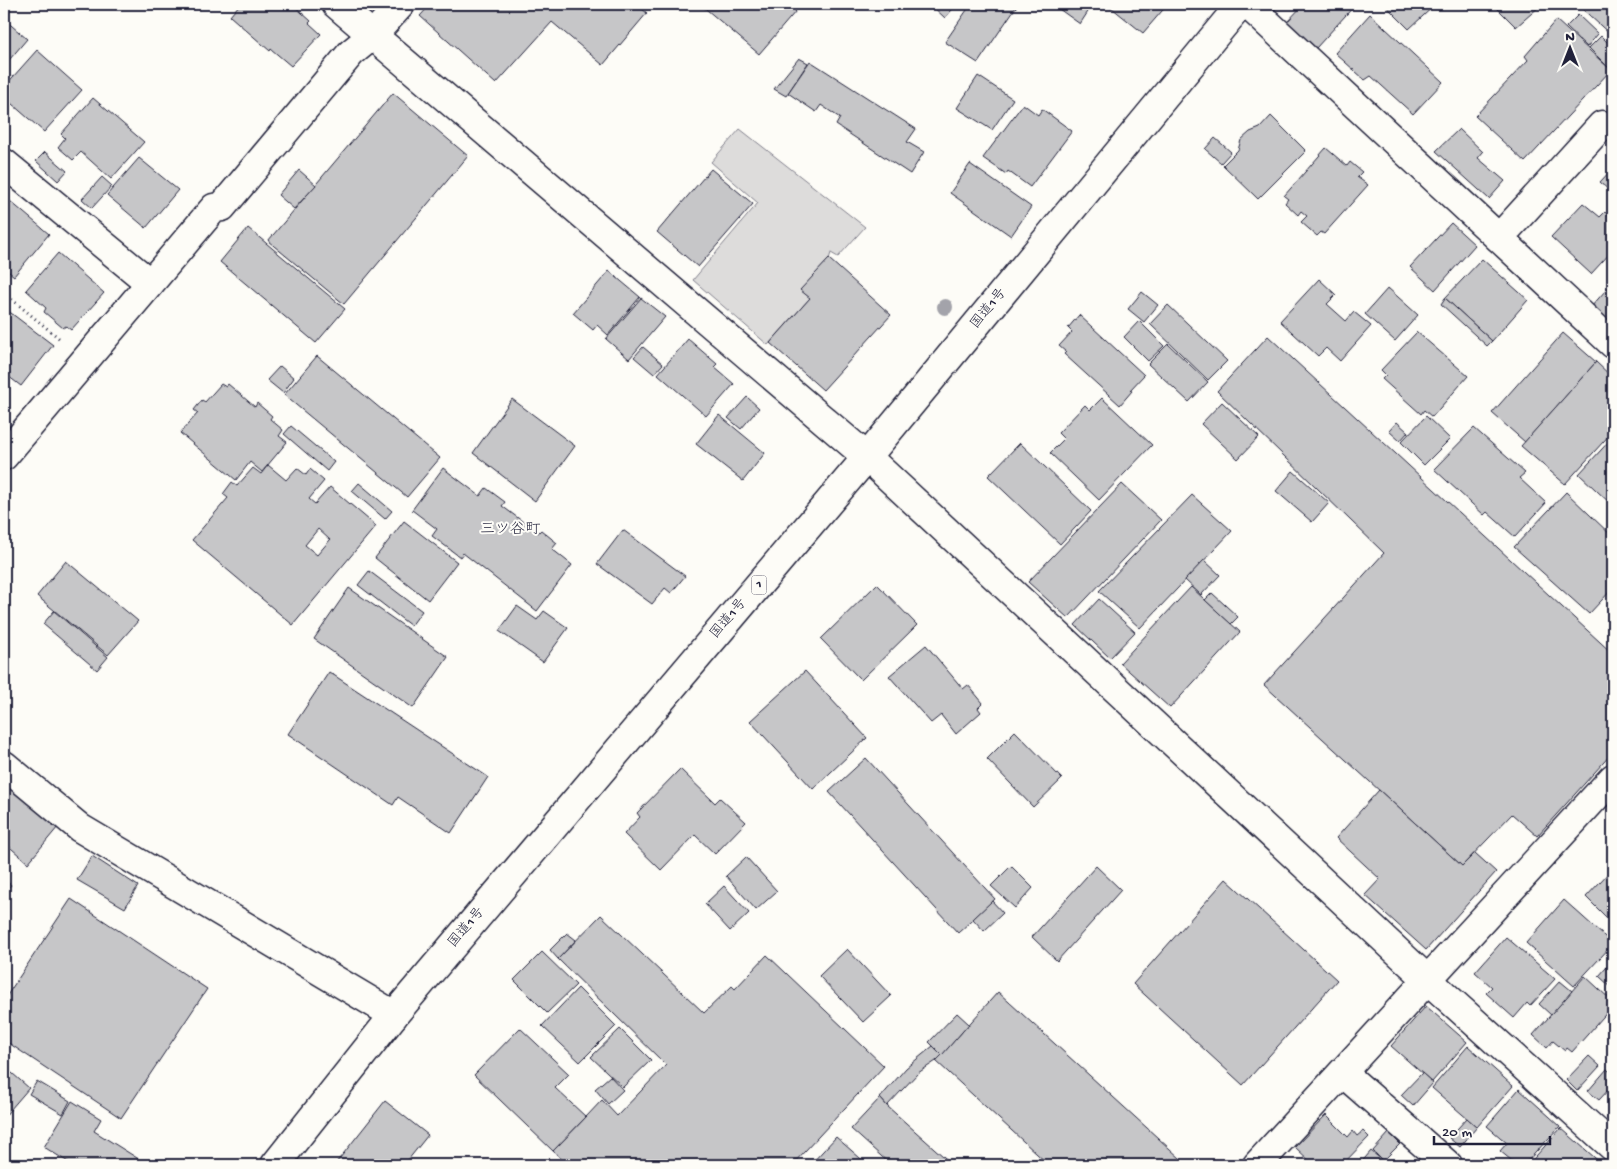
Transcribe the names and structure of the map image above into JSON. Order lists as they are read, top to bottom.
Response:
{
  "streets": {
    "main road": ["国道1号", "1"]
  },
  "districts": ["三ツ谷町"],
  "scale_bar": "20 m",
  "north": "top"
}
